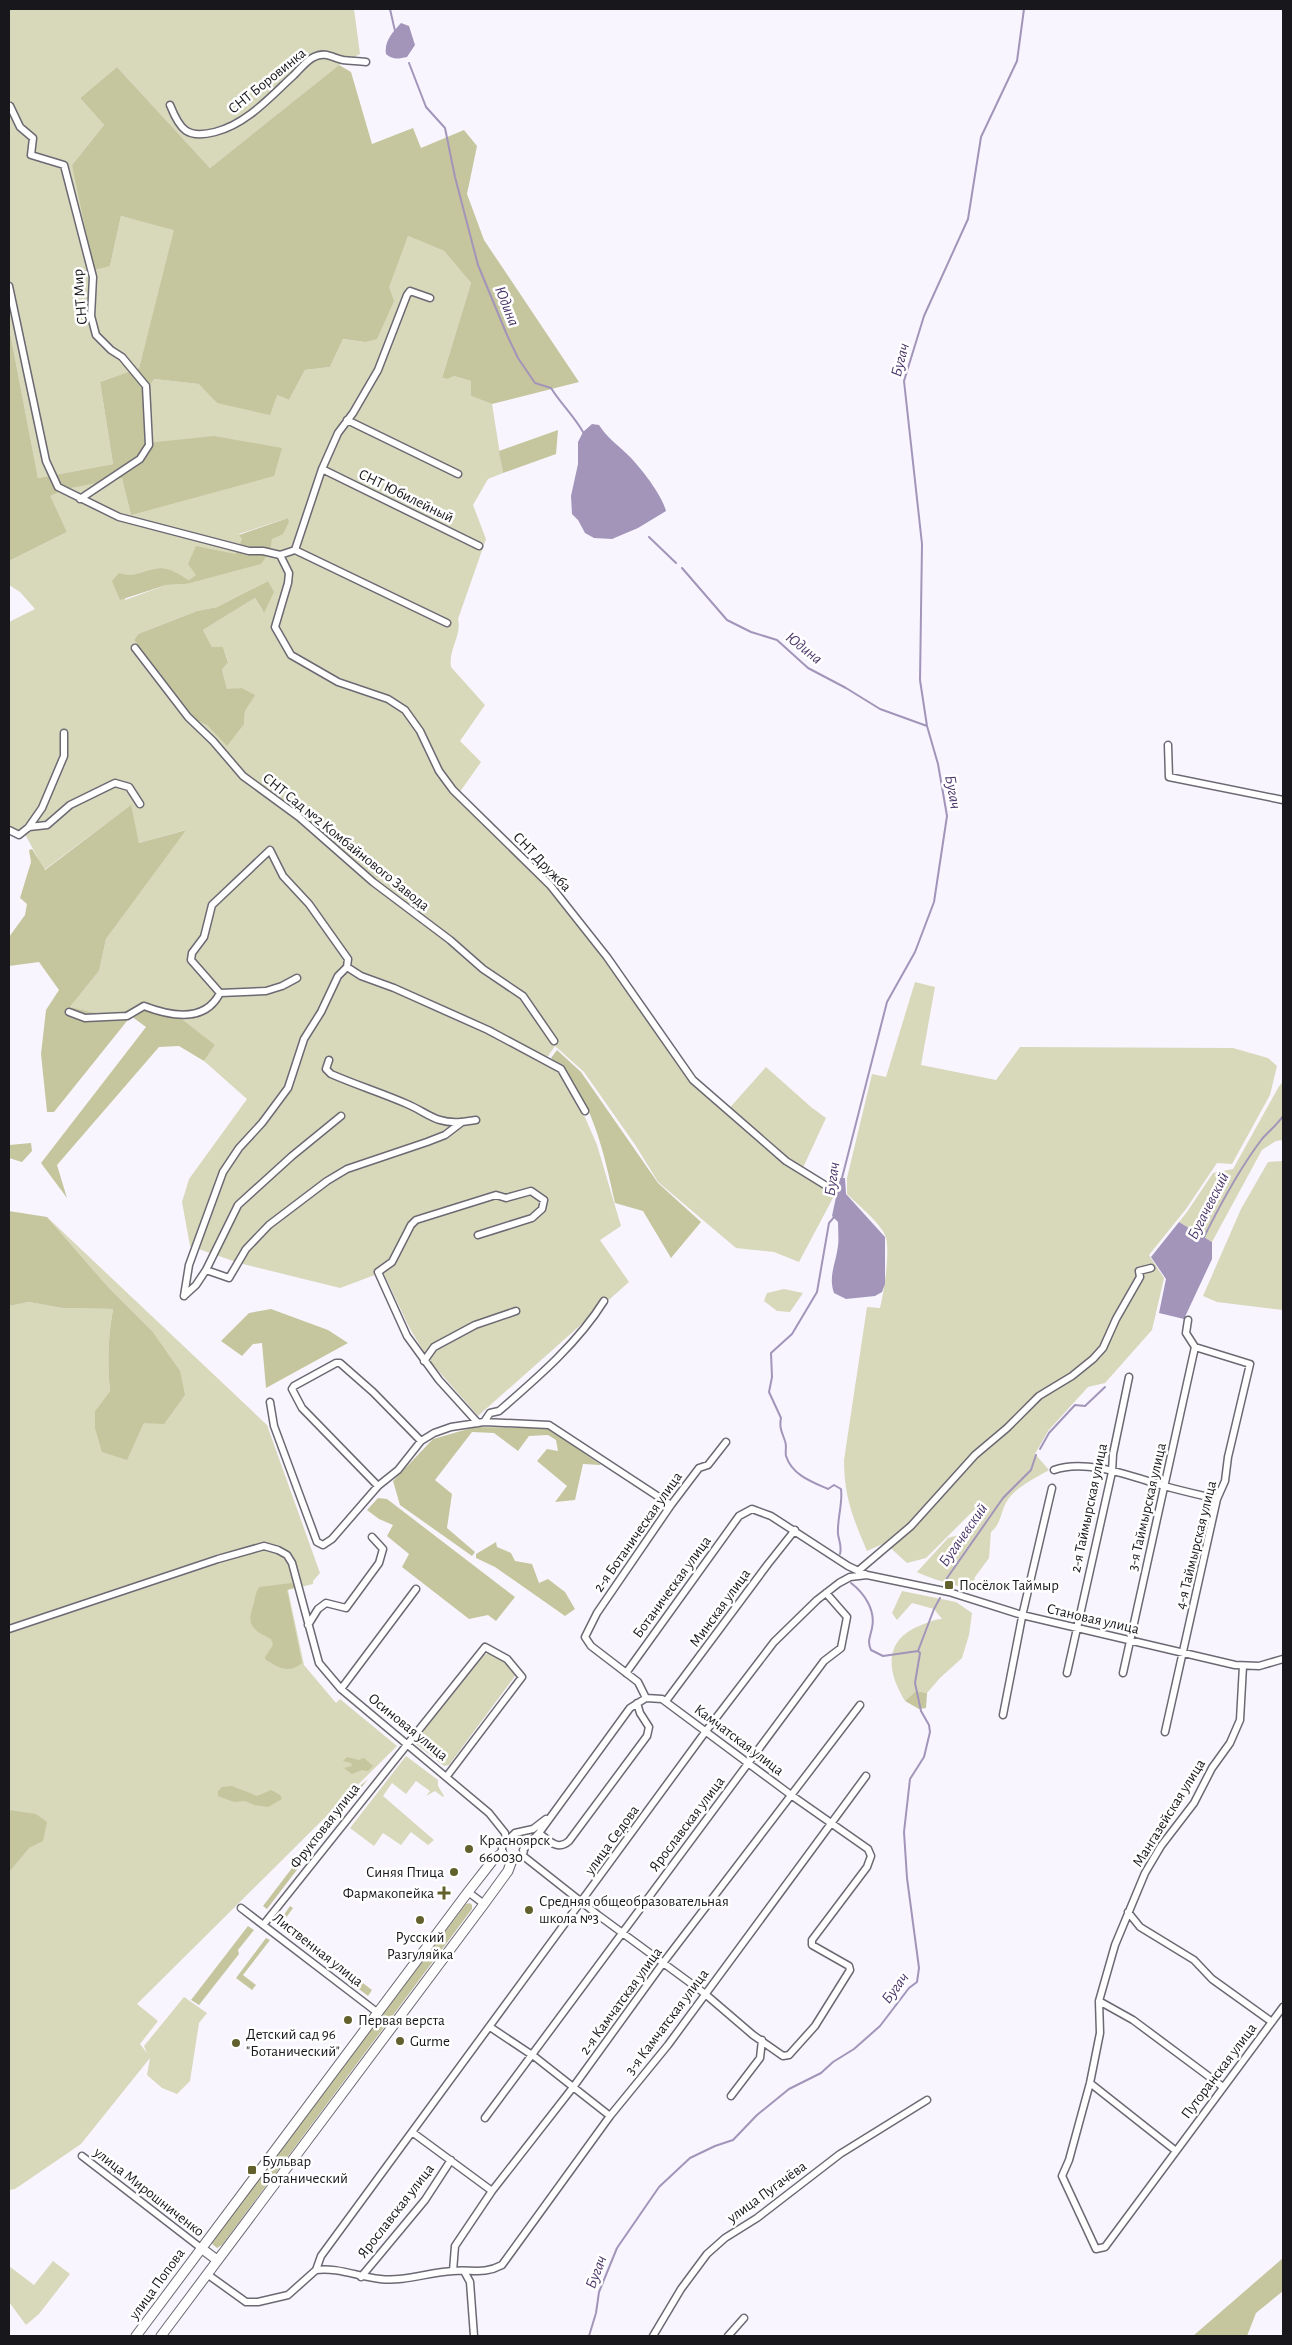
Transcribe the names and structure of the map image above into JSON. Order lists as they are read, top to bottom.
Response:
{
  "streets": {
    "street": [
      "СНТ Боровинка",
      "СНТ Мир",
      "СНТ Юбилейный",
      "СНТ Сад №2 Комбайнового Завода",
      "СНТ Дружба",
      "3-я Таймырская улица",
      "2-я Таймырская улица",
      "2-я Ботаническая улица",
      "4-я Таймырская улица",
      "Ботаническая улица",
      "Минская улица",
      "Становая улица",
      "Осиновая улица",
      "Камчатская улица",
      "Мангазейская улица",
      "Ярославская улица",
      "Фруктовая улица",
      "улица Седова",
      "Лиственная улица",
      "2-я Камчатская улица",
      "3-я Камчатская улица",
      "Путоранская улица",
      "улица Мирошниченко",
      "улица Пугачёва",
      "улица Попова"
    ]
  },
  "crossings": [
    ["3-я Таймырская улица", "4-я Таймырская улица"],
    ["3-я Таймырская улица", "Становая улица"],
    ["2-я Таймырская улица", "Становая улица"],
    ["2-я Ботаническая улица", "Ботаническая улица"],
    ["4-я Таймырская улица", "Становая улица"],
    ["Ботаническая улица", "Становая улица"],
    ["Минская улица", "Становая улица"],
    ["Минская улица", "Камчатская улица"],
    ["Становая улица", "Мангазейская улица"],
    ["Становая улица", "улица Седова"],
    ["Осиновая улица", "Фруктовая улица"],
    ["Осиновая улица", "улица Попова"],
    ["Камчатская улица", "Ярославская улица"],
    ["Камчатская улица", "улица Седова"],
    ["Камчатская улица", "2-я Камчатская улица"],
    ["Камчатская улица", "3-я Камчатская улица"],
    ["Мангазейская улица", "Путоранская улица"],
    ["Ярославская улица", "улица Седова"],
    ["Фруктовая улица", "Лиственная улица"],
    ["Лиственная улица", "улица Попова"],
    ["улица Мирошниченко", "улица Попова"]
  ],
  "water": ["Юдина", "Бугач", "Бугачевский"],
  "places": {
    "transit": ["Посёлок Таймыр", "Бульвар Ботанический"],
    "other": [
      "Красноярск 660030",
      "Синяя Птица",
      "Средняя общеобразовательная школа №3",
      "Русский Разгуляйка",
      "Первая верста",
      "Gurme",
      "Детский сад 96 \"Ботанический\""
    ],
    "health": ["Фармакопейка"]
  }
}
